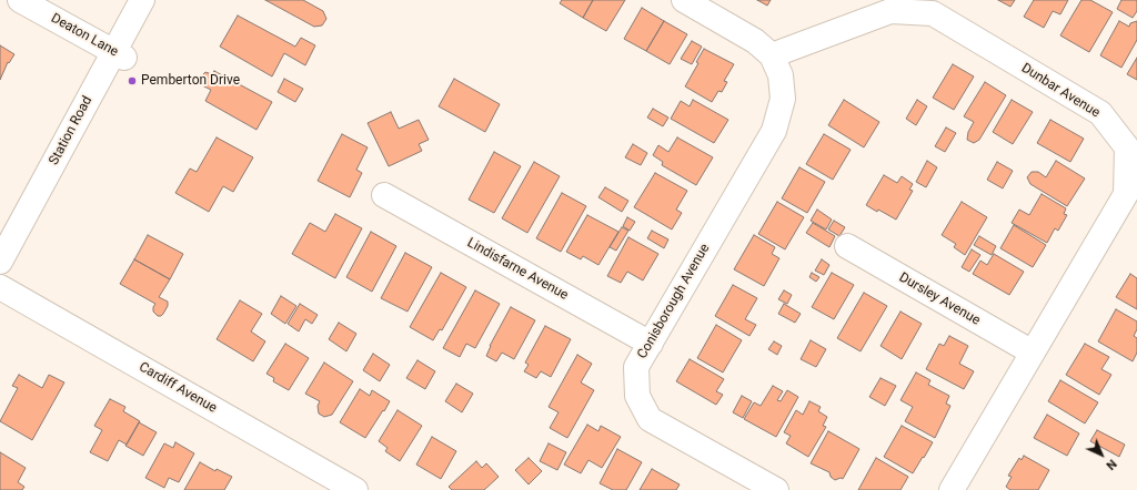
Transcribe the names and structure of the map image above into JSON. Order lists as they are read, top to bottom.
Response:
{
  "streets": {
    "street": [
      "Deaton Lane",
      "Dunbar Avenue",
      "Station Road",
      "Lindisfarne Avenue",
      "Dursley Avenue",
      "Conisborough Avenue",
      "Cardiff Avenue"
    ]
  },
  "crossings": [
    ["Deaton Lane", "Station Road"],
    ["Dunbar Avenue", "Dursley Avenue"],
    ["Dunbar Avenue", "Conisborough Avenue"],
    ["Lindisfarne Avenue", "Conisborough Avenue"]
  ],
  "places": ["Pemberton Drive"],
  "north": "bottom right"
}
